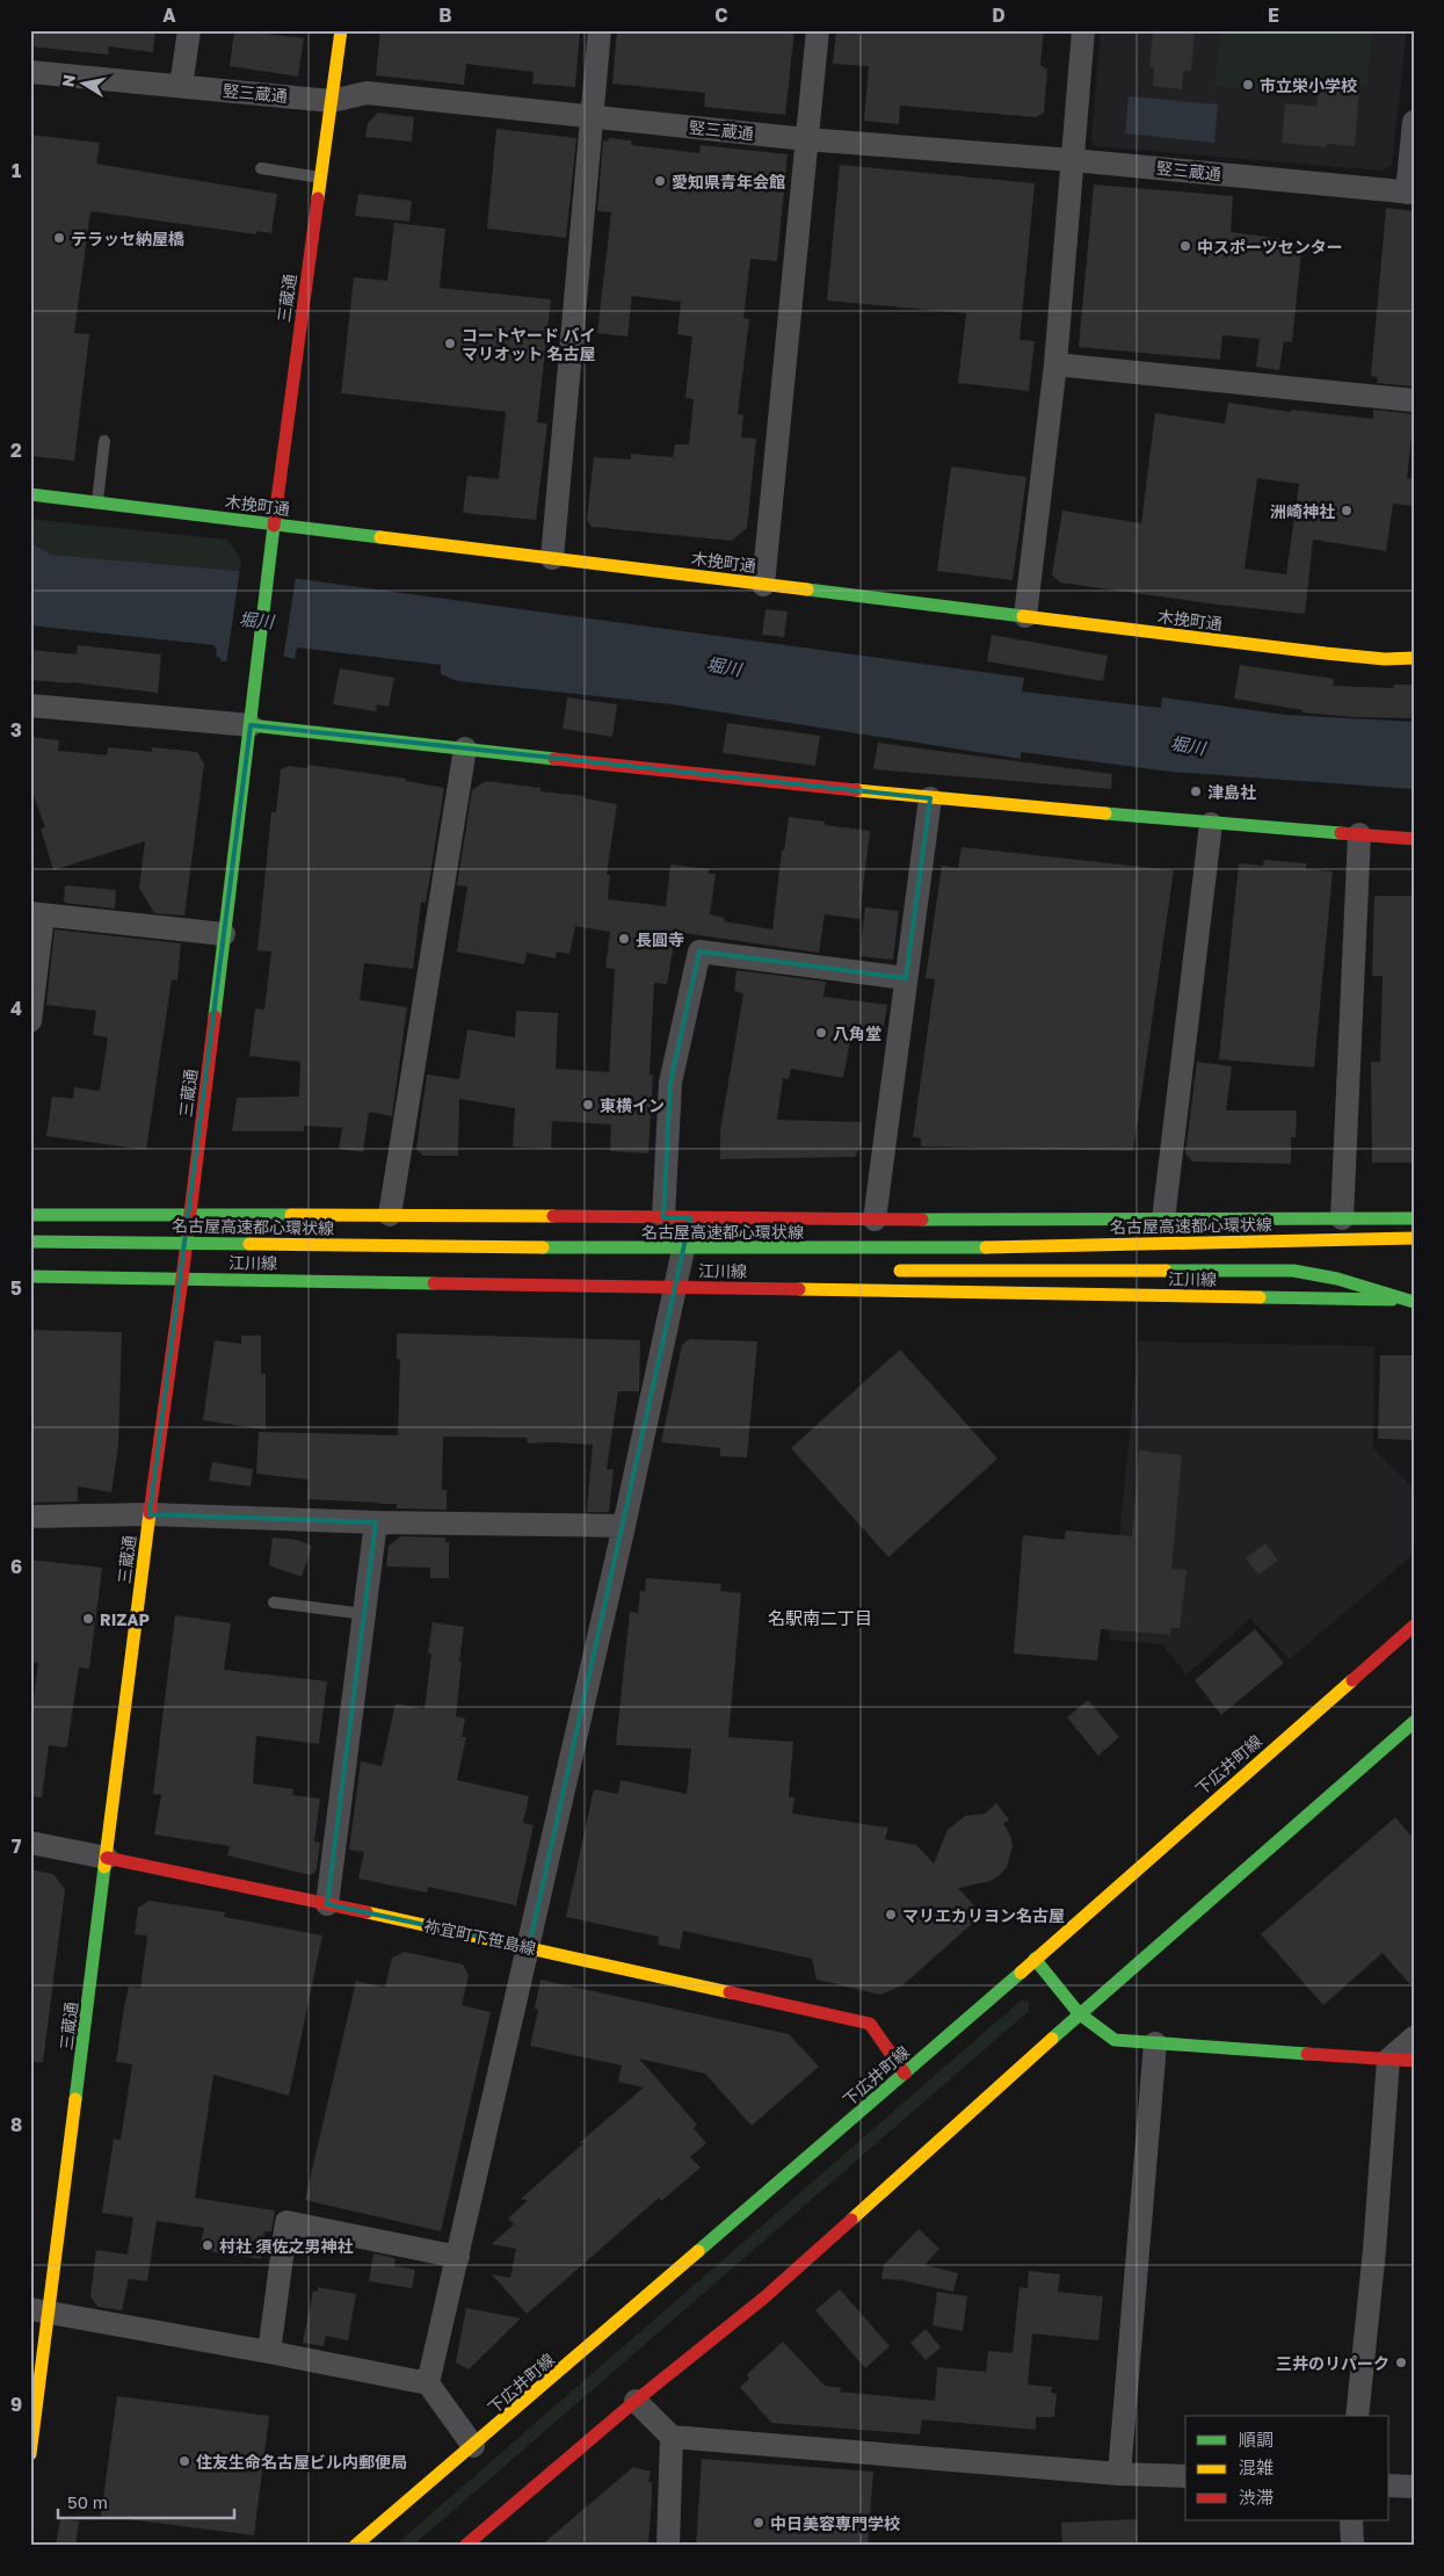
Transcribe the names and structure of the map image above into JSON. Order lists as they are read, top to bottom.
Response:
{
  "streets": {
    "main road": [
      "三蔵通",
      "木挽町通",
      "名古屋高速都心環状線",
      "江川線",
      "下広井町線",
      "祢宜町下笹島線"
    ],
    "street": ["竪三蔵通"]
  },
  "crossings": [
    ["竪三蔵通", "三蔵通"],
    ["三蔵通", "木挽町通"],
    ["三蔵通", "江川線"],
    ["三蔵通", "祢宜町下笹島線"],
    ["下広井町線", "祢宜町下笹島線"]
  ],
  "districts": ["名駅南二丁目"],
  "water": ["堀川"],
  "places": [
    "市立栄小学校",
    "愛知県青年会館",
    "テラッセ納屋橋",
    "中スポーツセンター",
    "コートヤード バイ マリオット 名古屋",
    "洲崎神社",
    "津島社",
    "長圓寺",
    "八角堂",
    "東横イン",
    "RIZAP",
    "マリエカリヨン名古屋",
    "村社 須佐之男神社",
    "三井のリパーク",
    "住友生命名古屋ビル内郵便局",
    "中日美容専門学校"
  ],
  "legend": ["順調", "混雑", "渋滞"],
  "scale_bar": "50 m",
  "north": "left",
  "grid": {
    "columns": [
      "A",
      "B",
      "C",
      "D",
      "E"
    ],
    "rows": [
      "1",
      "2",
      "3",
      "4",
      "5",
      "6",
      "7",
      "8",
      "9"
    ]
  }
}
